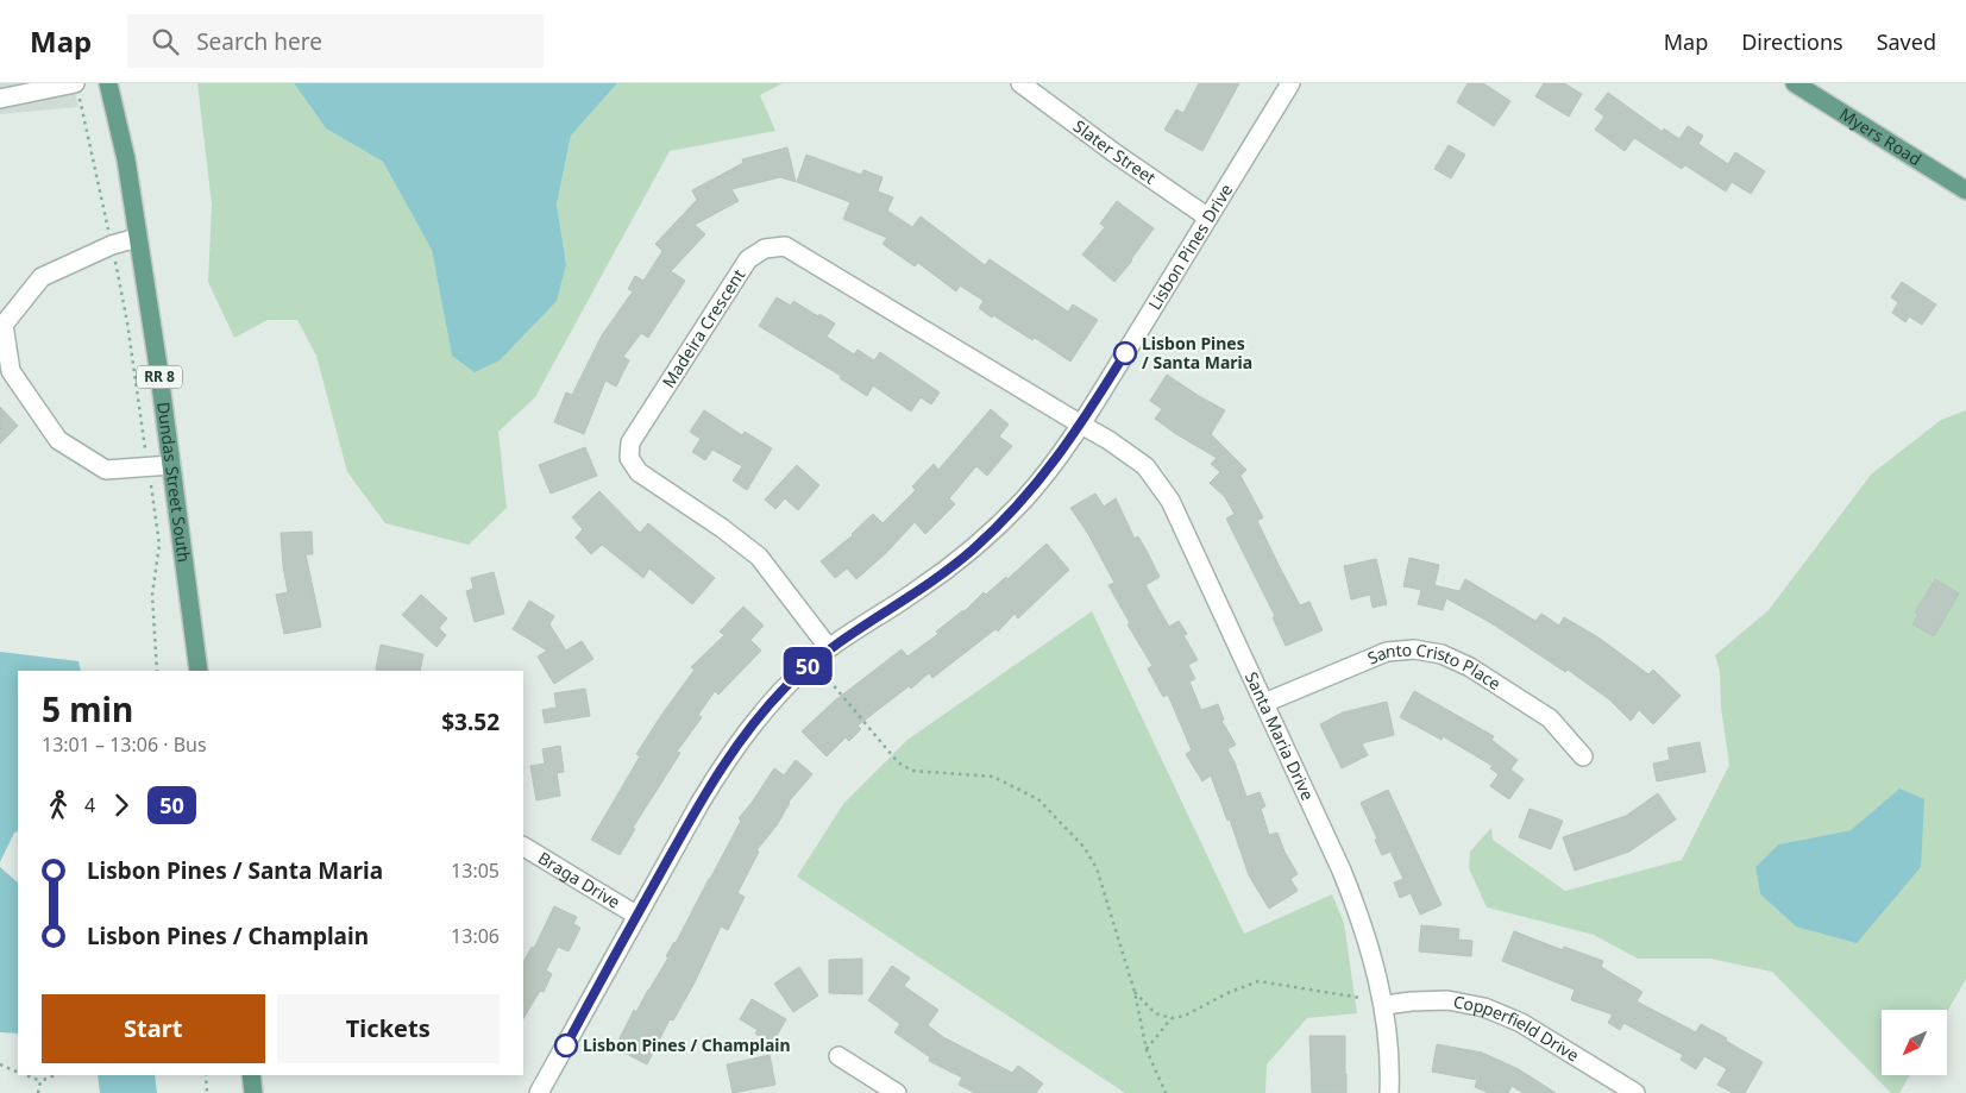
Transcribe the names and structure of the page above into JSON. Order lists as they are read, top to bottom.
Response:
{
  "streets": {
    "main road": ["Myers Road", "RR 8", "Dundas Street South"],
    "street": [
      "Slater Street",
      "Lisbon Pines Drive",
      "Madeira Crescent",
      "Santo Cristo Place",
      "Santa Maria Drive",
      "Braga Drive",
      "Copperfield Drive"
    ]
  },
  "crossings": [
    ["Slater Street", "Lisbon Pines Drive"],
    ["Lisbon Pines Drive", "Madeira Crescent"],
    ["Lisbon Pines Drive", "Santa Maria Drive"],
    ["Lisbon Pines Drive", "Braga Drive"],
    ["Madeira Crescent", "Santa Maria Drive"],
    ["Santo Cristo Place", "Santa Maria Drive"],
    ["Santa Maria Drive", "Copperfield Drive"]
  ],
  "places": ["Lisbon Pines / Santa Maria", "Lisbon Pines / Champlain"],
  "lines": ["bus line 50"],
  "north": "bottom left",
  "page": {
    "header": "Map",
    "search": "Search here",
    "nav": ["Map", "Directions", "Saved"],
    "on_map": "50",
    "heading": ["5 min", "13:01 – 13:06 · Bus", "$3.52"],
    "legs": ["4", "50"],
    "list": [
      {
        "name": "Lisbon Pines / Santa Maria",
        "value": "13:05"
      },
      {
        "name": "Lisbon Pines / Champlain",
        "value": "13:06"
      }
    ],
    "buttons": ["Start", "Tickets"]
  }
}
